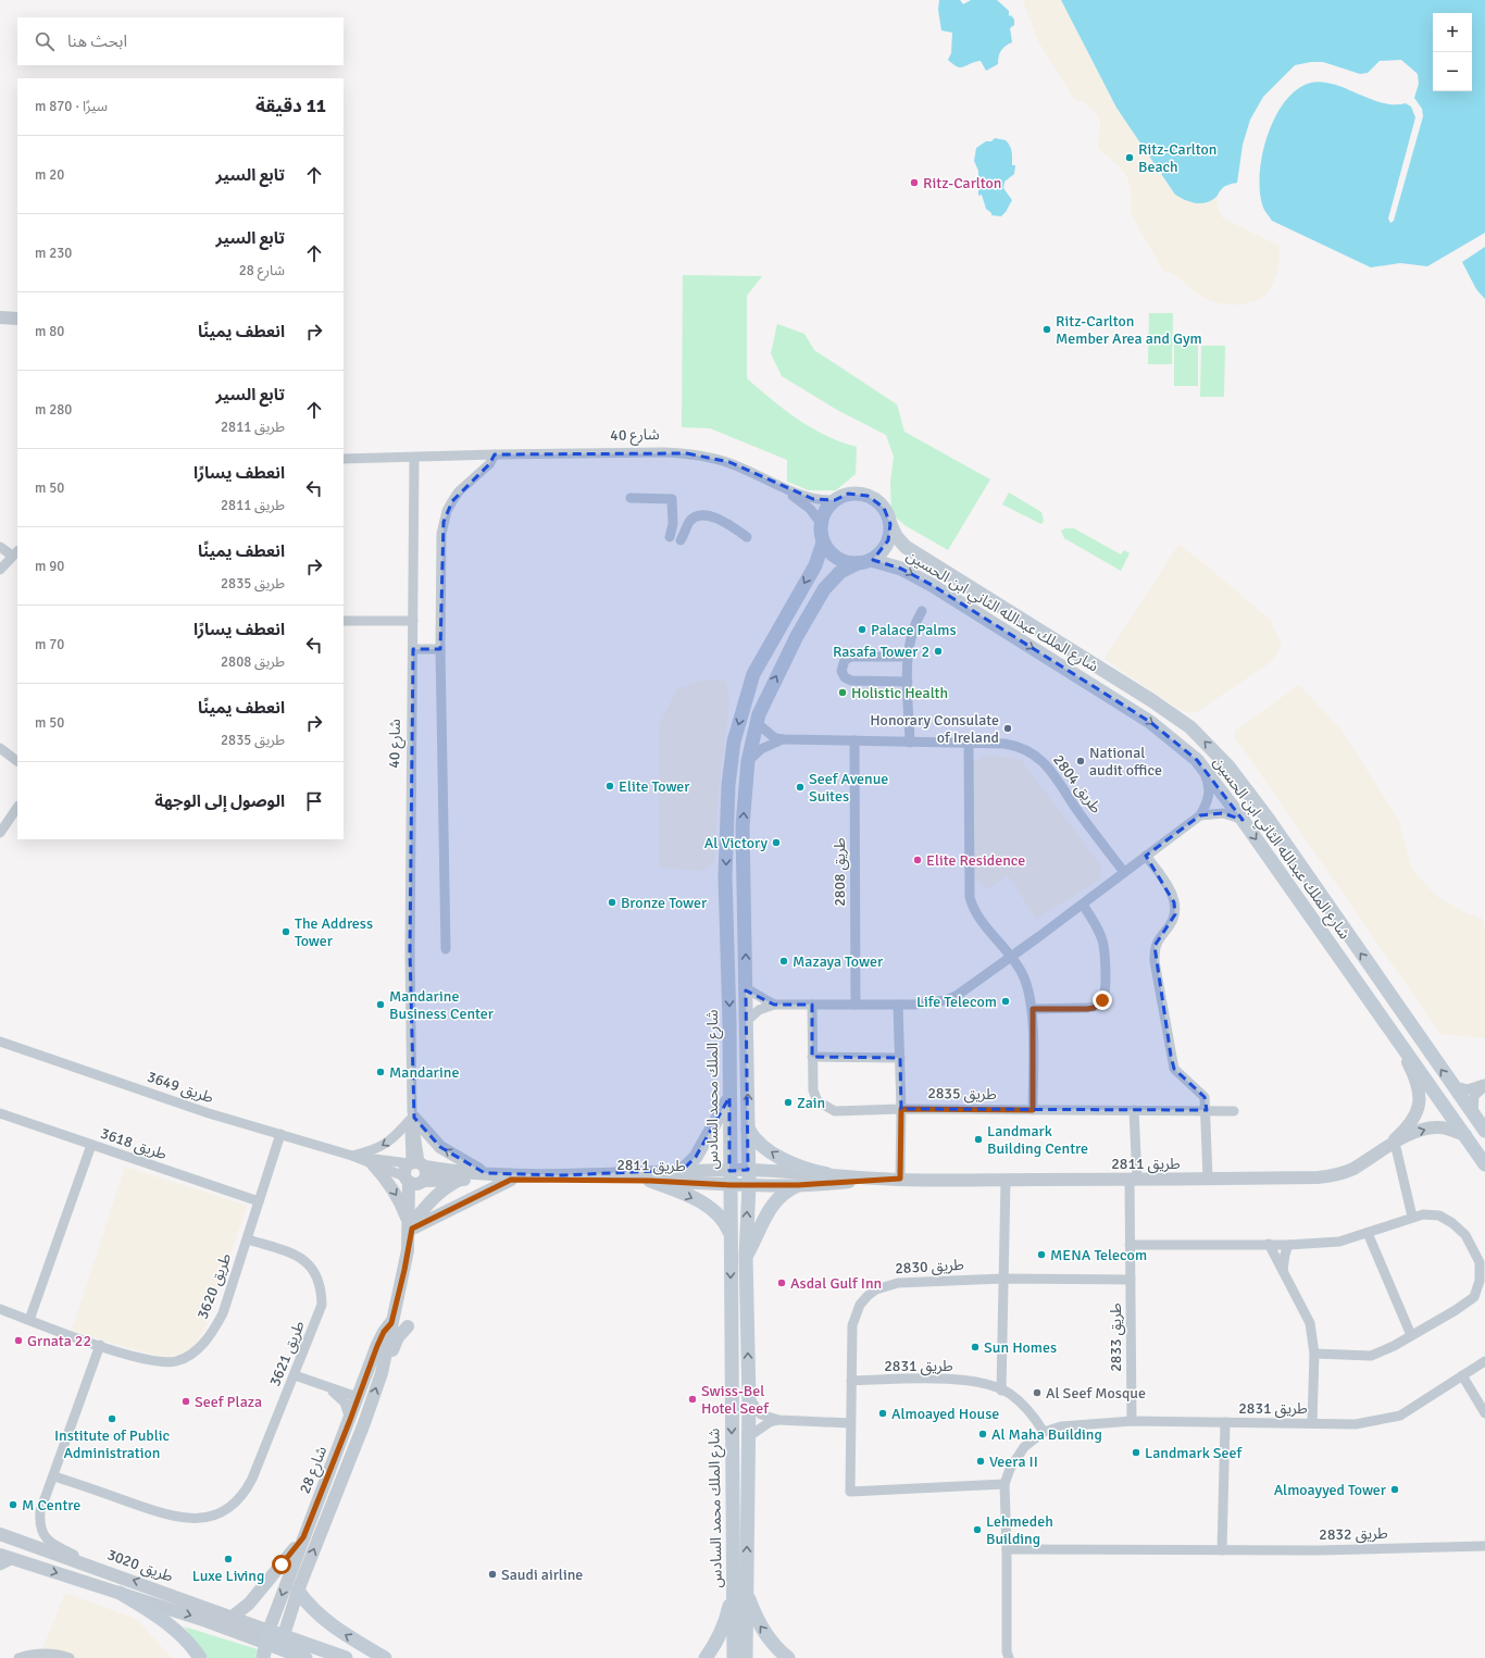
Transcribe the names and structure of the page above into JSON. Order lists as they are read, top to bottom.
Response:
{
  "streets": {
    "main road": ["شارع الملك عبدالله الثاني ابن الحسين", "شارع الملك محمد السادس"],
    "street": [
      "شارع 40",
      "طريق 2804",
      "طريق 2808",
      "طريق 3649",
      "طريق 2835",
      "طريق 3618",
      "طريق 2811",
      "طريق 2830",
      "طريق 3620",
      "طريق 2833",
      "طريق 3621",
      "طريق 2831",
      "شارع 28",
      "طريق 2832",
      "طريق 3020"
    ]
  },
  "crossings": [
    ["شارع 40", "شارع الملك عبدالله الثاني ابن الحسين"],
    ["شارع 40", "طريق 3649"],
    ["شارع 40", "شارع الملك محمد السادس"],
    ["شارع 40", "طريق 2811"],
    ["شارع 40", "شارع 28"],
    ["شارع الملك عبدالله الثاني ابن الحسين", "شارع الملك محمد السادس"],
    ["شارع الملك عبدالله الثاني ابن الحسين", "طريق 2811"],
    ["طريق 2804", "طريق 2808"],
    ["طريق 3649", "طريق 2811"],
    ["طريق 3649", "طريق 3620"],
    ["طريق 3649", "شارع 28"],
    ["شارع الملك محمد السادس", "طريق 2811"],
    ["طريق 2835", "طريق 2833"],
    ["طريق 3618", "طريق 3620"],
    ["طريق 2811", "طريق 2833"],
    ["طريق 2811", "شارع 28"],
    ["طريق 2830", "طريق 2831"],
    ["طريق 3620", "طريق 3621"],
    ["طريق 2833", "طريق 2831"],
    ["طريق 2831", "طريق 2832"],
    ["شارع 28", "طريق 3020"]
  ],
  "places": [
    "Ritz-Carlton Beach",
    "Ritz-Carlton",
    "Ritz-Carlton Member Area and Gym",
    "Palace Palms",
    "Rasafa Tower 2",
    "Holistic Health",
    "Honorary Consulate of Ireland",
    "National audit office",
    "Elite Tower",
    "Seef Avenue Suites",
    "Al Victory",
    "Elite Residence",
    "Bronze Tower",
    "The Address Tower",
    "Mazaya Tower",
    "Life Telecom",
    "Mandarine Business Center",
    "Mandarine",
    "Zain",
    "Landmark Building Centre",
    "MENA Telecom",
    "Asdal Gulf Inn",
    "Grnata 22",
    "Sun Homes",
    "Al Seef Mosque",
    "Swiss-Bel Hotel Seef",
    "Seef Plaza",
    "Almoayed House",
    "Institute of Public Administration",
    "Al Maha Building",
    "Landmark Seef",
    "Veera II",
    "Almoayyed Tower",
    "M Centre",
    "Lehmedeh Building",
    "Luxe Living",
    "Saudi airline"
  ],
  "page": {
    "map_buttons": ["+", "−"],
    "search": "ابحث هنا",
    "heading": ["11 دقيقة", "سيرًا · 870 m"],
    "list": [
      ["تابع السير", "20 m"],
      ["تابع السير", "شارع 28", "230 m"],
      ["انعطف يمينًا", "80 m"],
      ["تابع السير", "طريق 2811", "280 m"],
      ["انعطف يسارًا", "طريق 2811", "50 m"],
      ["انعطف يمينًا", "طريق 2835", "90 m"],
      ["انعطف يسارًا", "طريق 2808", "70 m"],
      ["انعطف يمينًا", "طريق 2835", "50 m"],
      "الوصول إلى الوجهة"
    ]
  }
}
